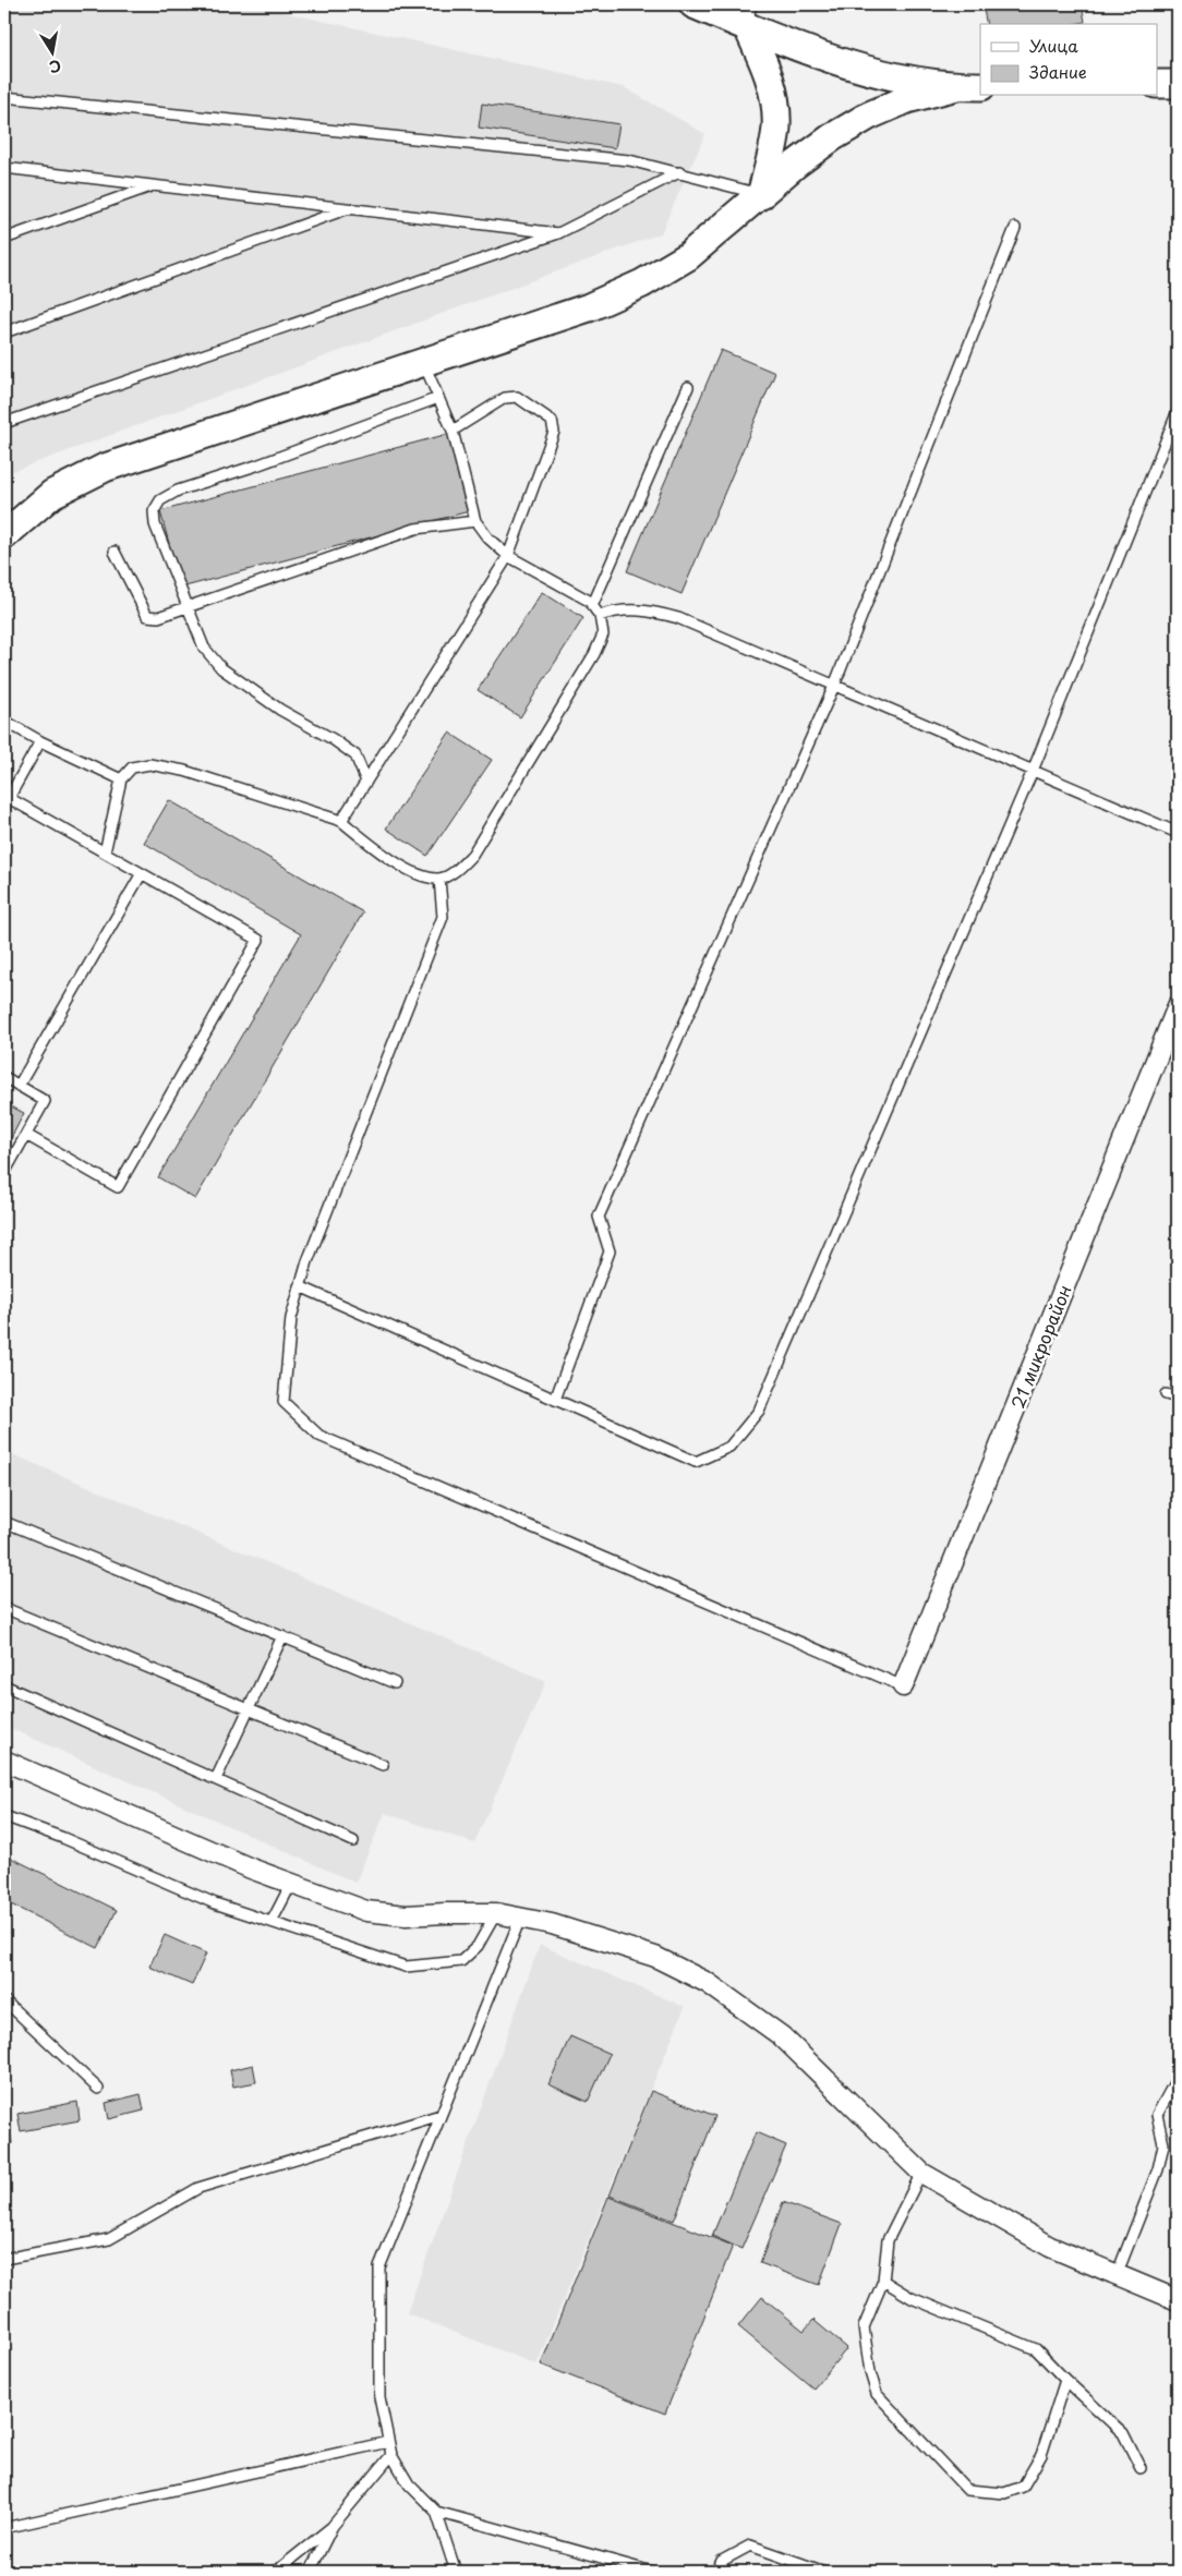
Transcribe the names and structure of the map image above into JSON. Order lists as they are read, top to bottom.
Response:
{
  "streets": {
    "street": ["21 микрорайон"]
  },
  "legend": ["Улица", "Здание"],
  "north": "bottom"
}
